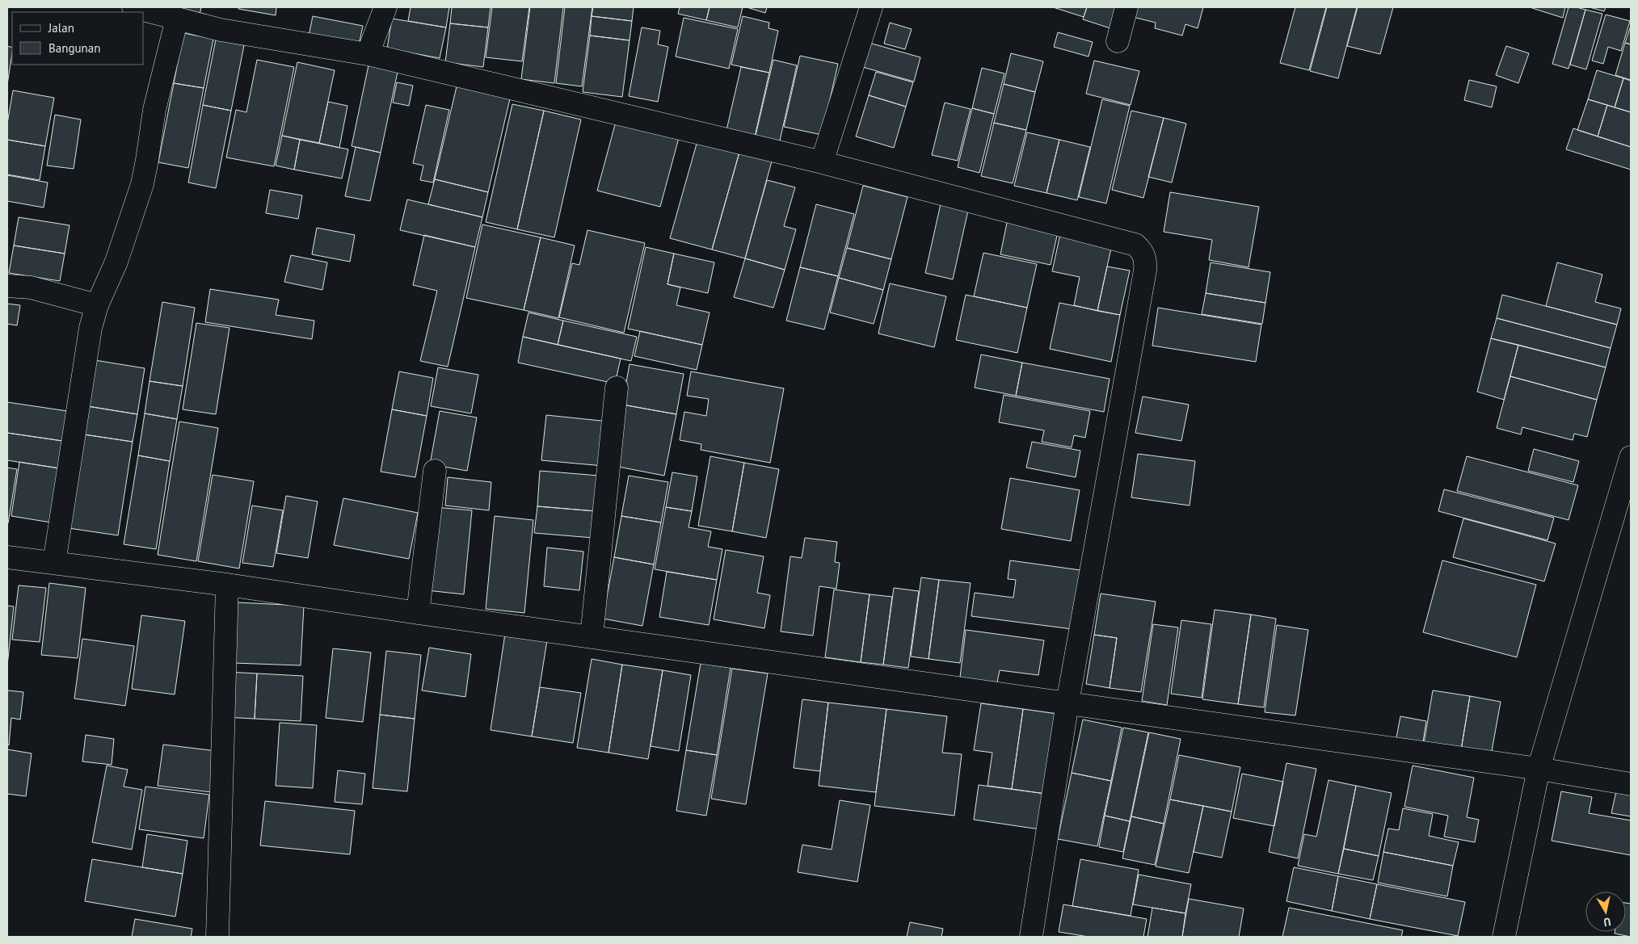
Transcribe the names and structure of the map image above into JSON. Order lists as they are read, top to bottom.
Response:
{
  "legend": ["Jalan", "Bangunan"],
  "north": "bottom"
}
